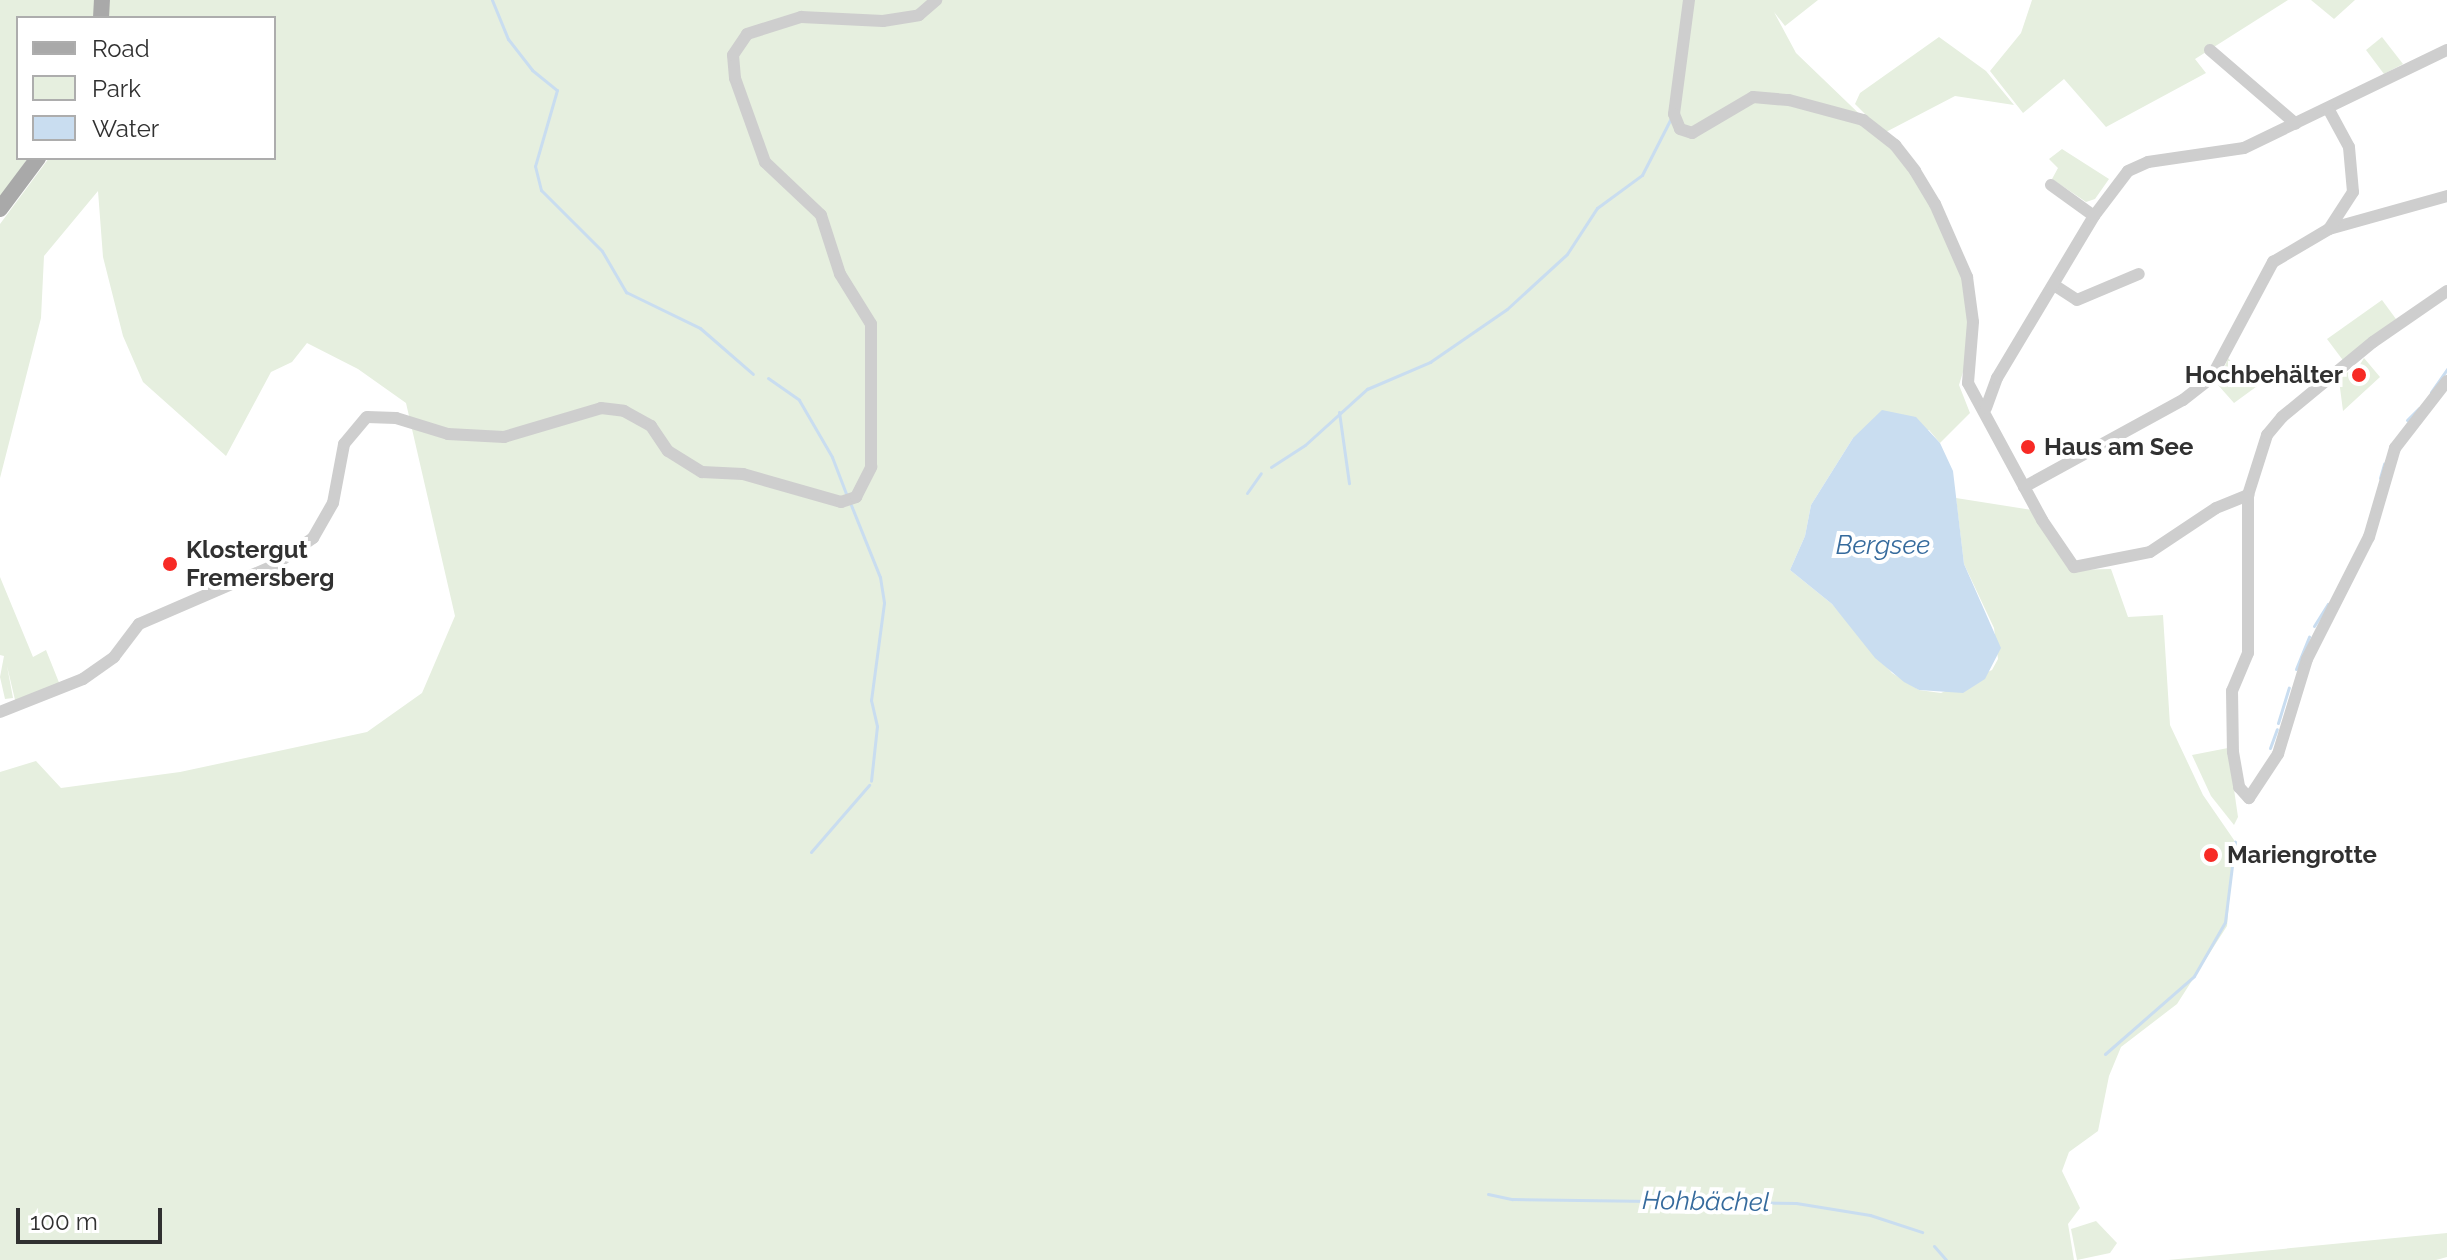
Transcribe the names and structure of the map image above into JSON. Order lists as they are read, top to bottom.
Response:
{
  "water": ["Bergsee", "Hohbächel"],
  "places": [
    "Hochbehälter",
    "Haus am See",
    "Klostergut Fremersberg",
    "Mariengrotte"
  ],
  "legend": ["Road", "Park", "Water"],
  "scale_bar": "100 m"
}
